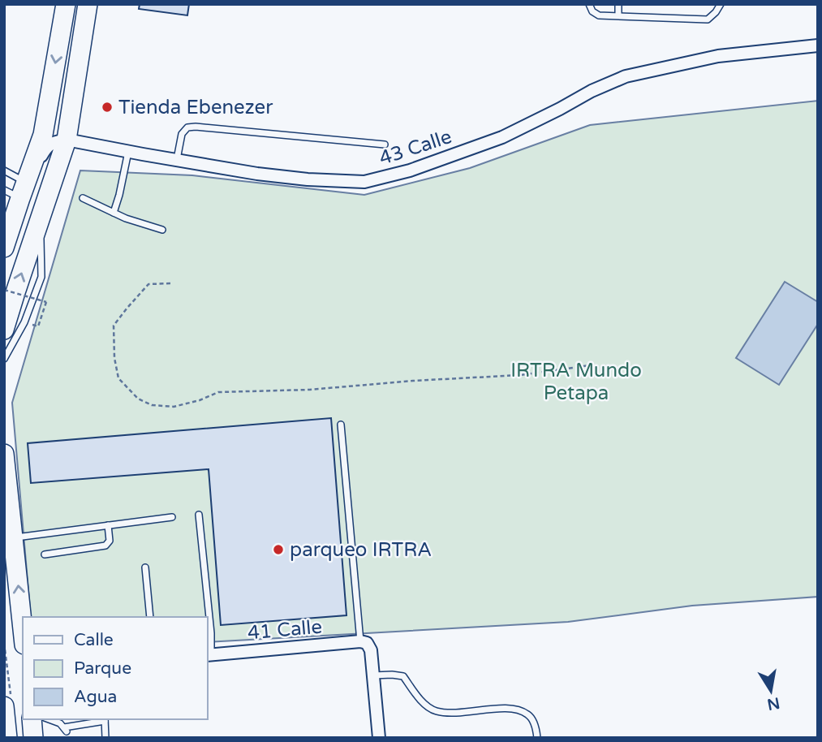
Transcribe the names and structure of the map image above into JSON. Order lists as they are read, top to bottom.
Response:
{
  "streets": {
    "street": ["43 Calle", "41 Calle"]
  },
  "parks": ["IRTRA Mundo Petapa"],
  "places": ["Tienda Ebenezer", "parqueo IRTRA"],
  "legend": ["Calle", "Parque", "Agua"],
  "north": "bottom"
}
